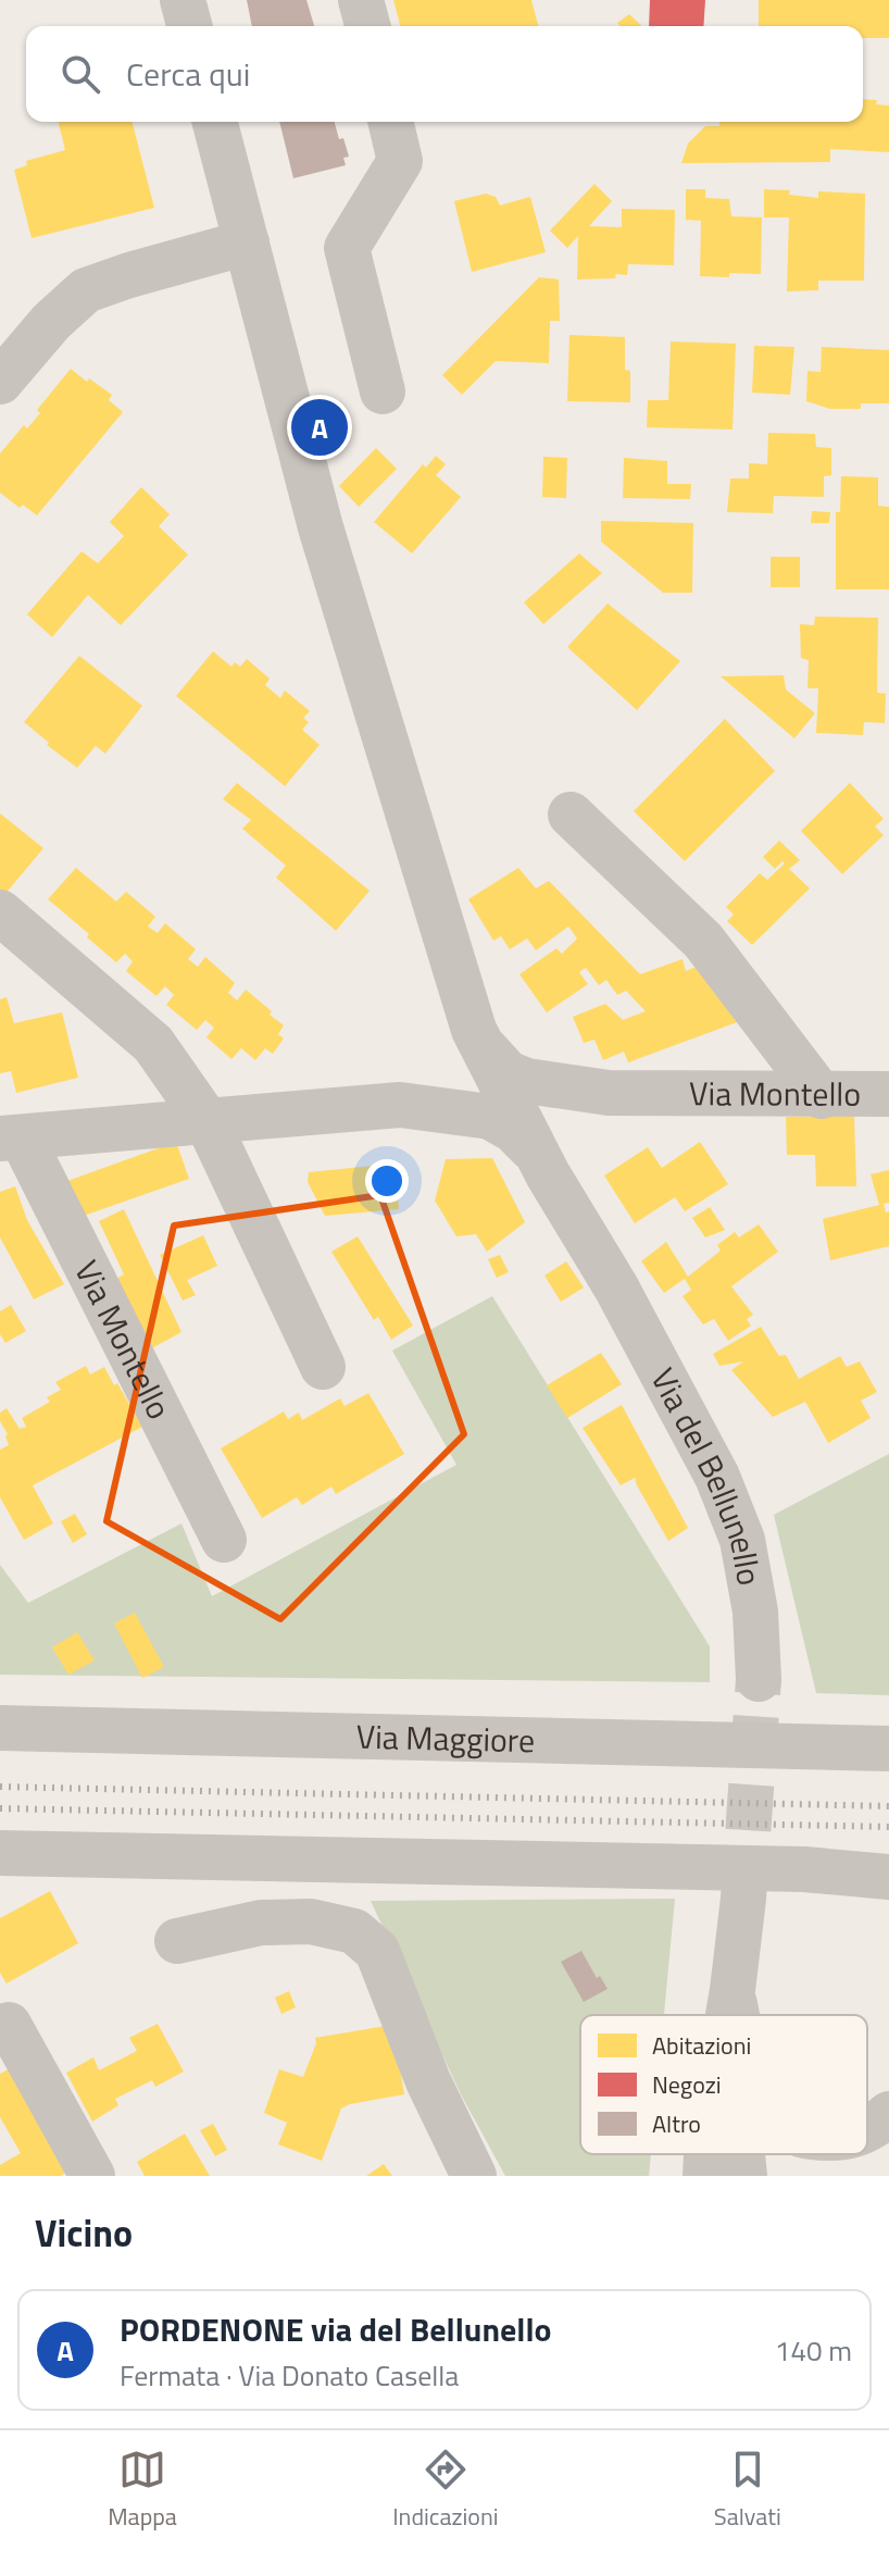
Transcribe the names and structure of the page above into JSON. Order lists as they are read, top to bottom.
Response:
{
  "streets": {
    "street": ["Via Montello", "Via del Bellunello", "Via Maggiore"]
  },
  "legend": ["Abitazioni", "Negozi", "Altro"],
  "page": {
    "search": "Cerca qui",
    "pins": "A",
    "heading": "Vicino",
    "list": [
      {
        "mark": "A",
        "name": "PORDENONE via del Bellunello",
        "note": "Fermata · Via Donato Casella",
        "value": "140 m"
      }
    ],
    "nav": ["Mappa", "Indicazioni", "Salvati"]
  }
}
